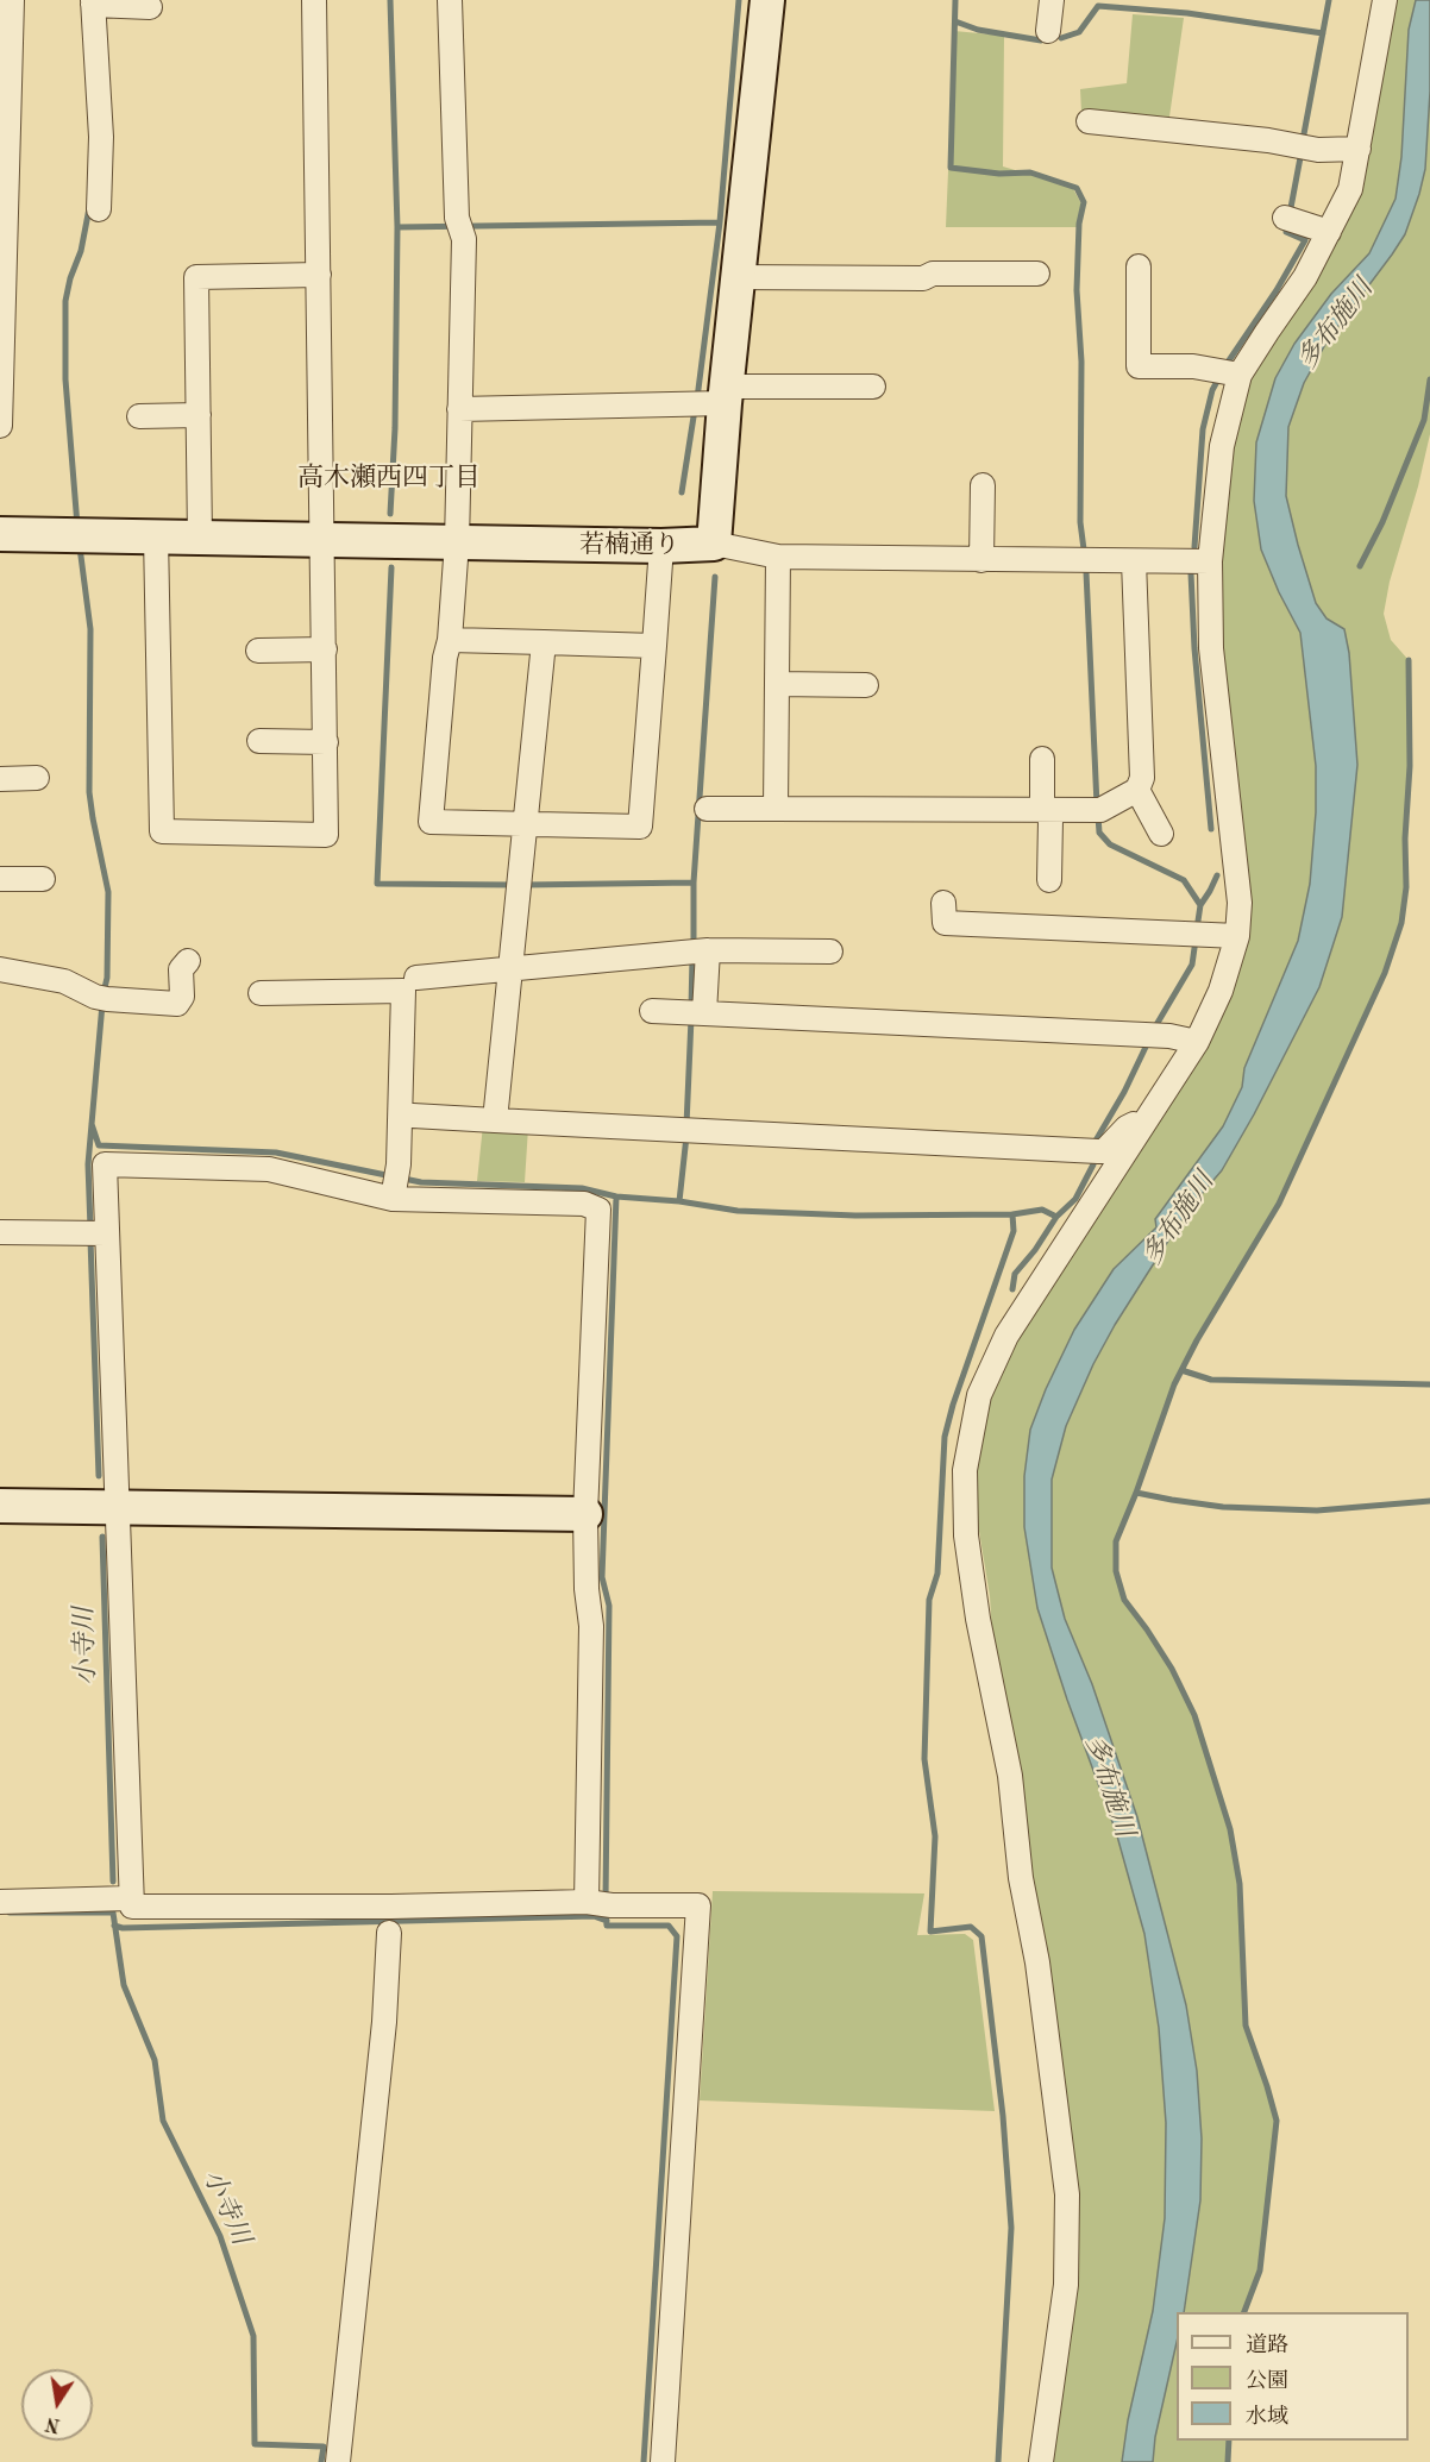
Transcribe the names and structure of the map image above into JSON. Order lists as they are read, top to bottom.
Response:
{
  "streets": {
    "street": ["若楠通り"]
  },
  "districts": ["高木瀬西四丁目"],
  "water": ["多布施川", "小寺川"],
  "legend": ["道路", "公園", "水域"],
  "north": "bottom"
}
